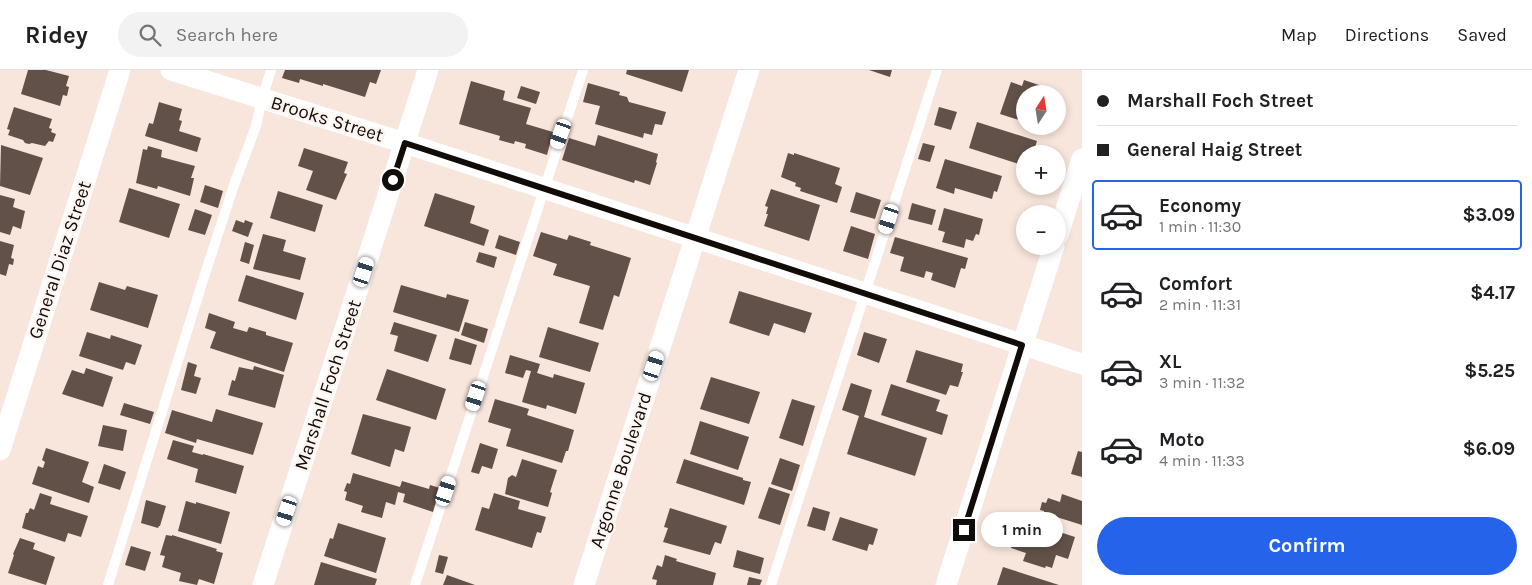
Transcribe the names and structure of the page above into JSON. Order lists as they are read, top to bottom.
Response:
{
  "streets": {
    "street": [
      "Brooks Street",
      "General Diaz Street",
      "Marshall Foch Street",
      "Argonne Boulevard"
    ]
  },
  "crossings": [
    ["Brooks Street", "Marshall Foch Street"],
    ["Brooks Street", "Argonne Boulevard"]
  ],
  "north": "top",
  "page": {
    "header": "Ridey",
    "search": "Search here",
    "nav": ["Map", "Directions", "Saved"],
    "banner": ["Marshall Foch Street", "General Haig Street"],
    "map_buttons": ["+", "−"],
    "list": [
      {
        "name": "Economy",
        "note": "1 min · 11:30",
        "value": "$3.09"
      },
      {
        "name": "Comfort",
        "note": "2 min · 11:31",
        "value": "$4.17"
      },
      {
        "name": "XL",
        "note": "3 min · 11:32",
        "value": "$5.25"
      },
      {
        "name": "Moto",
        "note": "4 min · 11:33",
        "value": "$6.09"
      }
    ],
    "buttons": "Confirm",
    "bubble": "1 min"
  }
}
